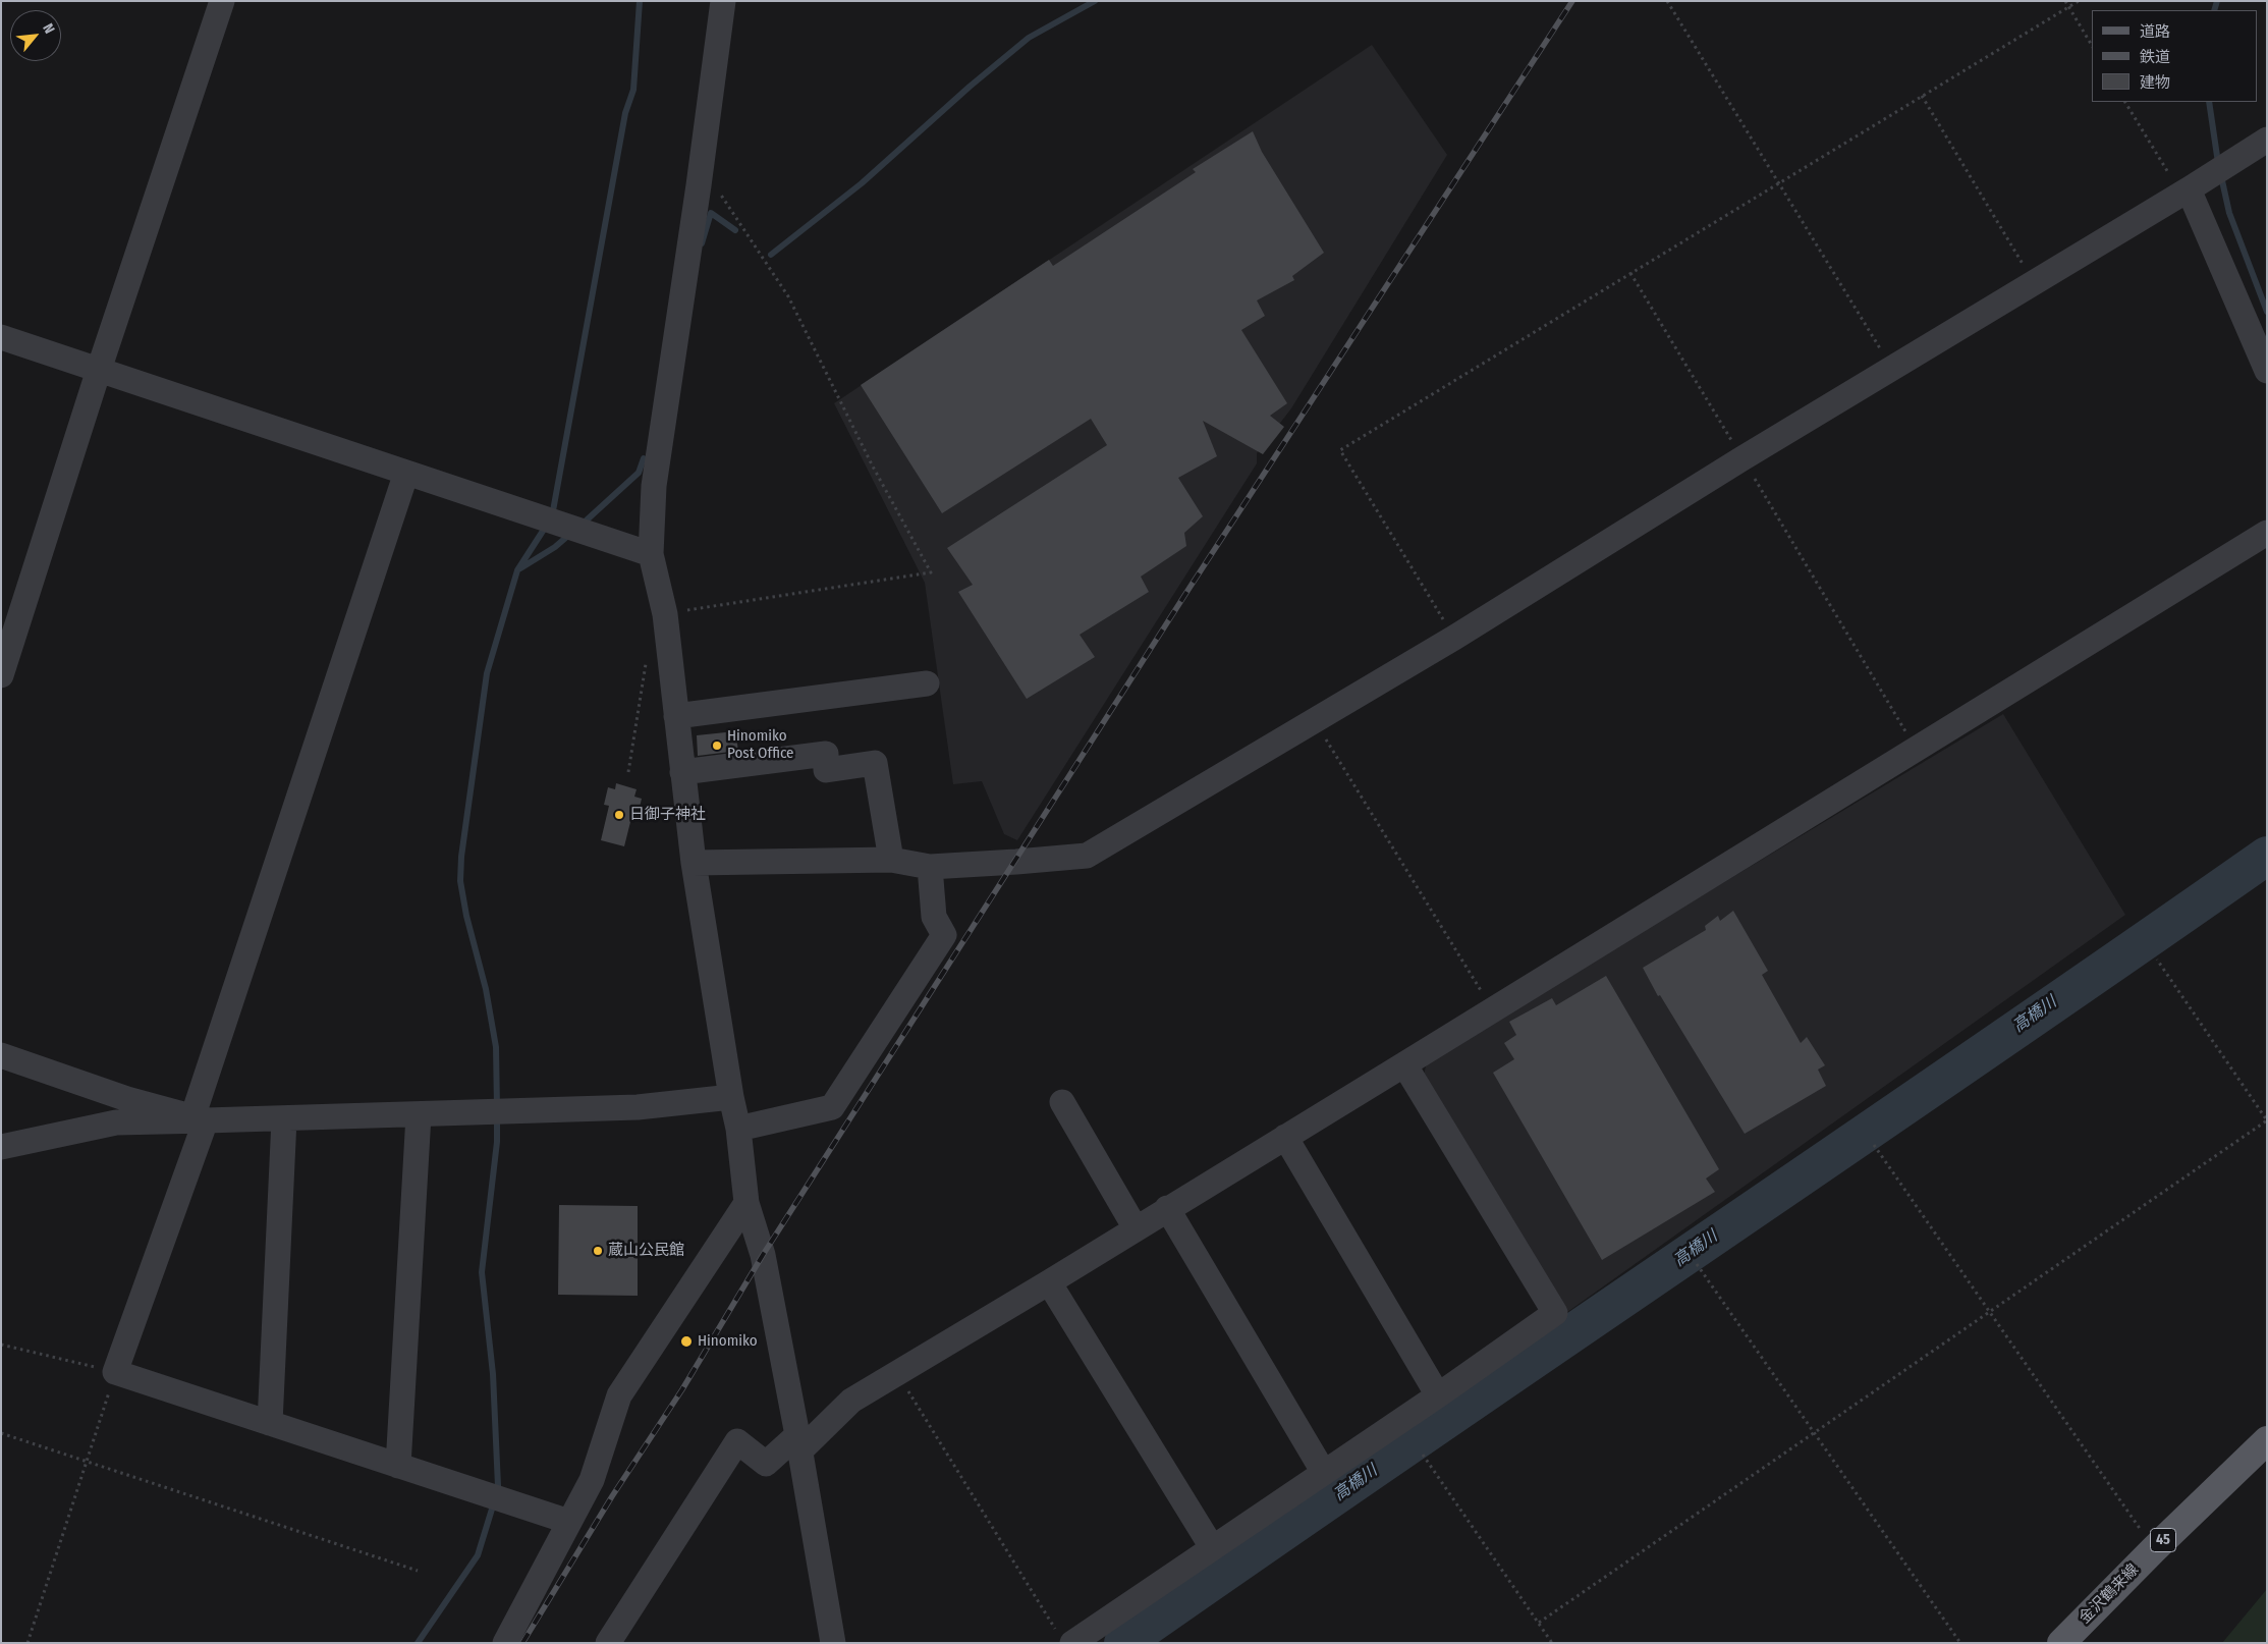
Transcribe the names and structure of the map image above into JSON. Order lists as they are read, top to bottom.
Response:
{
  "streets": {
    "main road": ["45", "金沢鶴来線"]
  },
  "water": ["高橋川"],
  "places": [
    "Hinomiko Post Office",
    "日御子神社",
    "蔵山公民館",
    "Hinomiko"
  ],
  "legend": ["道路", "鉄道", "建物"],
  "north": "top right"
}
